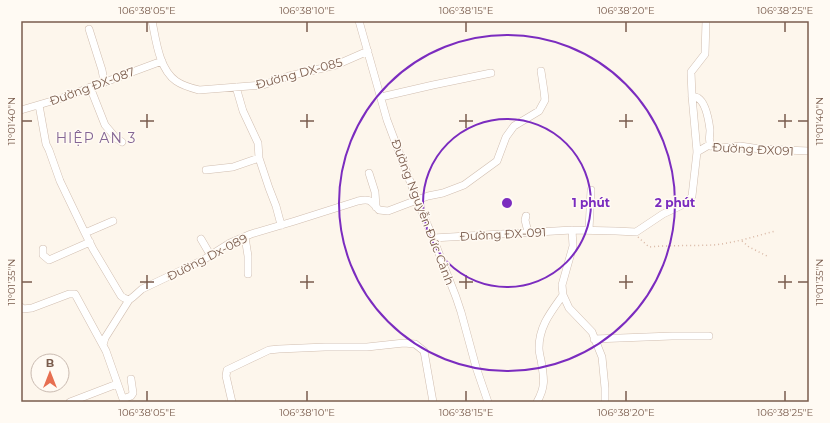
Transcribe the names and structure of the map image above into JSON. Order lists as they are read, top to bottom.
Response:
{
  "streets": {
    "street": [
      "Đường DX-085",
      "Đường ĐX-087",
      "Đường ĐX091",
      "Đường Nguyễn Đức Cảnh",
      "Đường ĐX-091",
      "Đường Dx-089"
    ]
  },
  "crossings": [
    ["Đường DX-085", "Đường ĐX-087"],
    ["Đường DX-085", "Đường Nguyễn Đức Cảnh"],
    ["Đường ĐX091", "Đường ĐX-091"],
    ["Đường Nguyễn Đức Cảnh", "Đường ĐX-091"],
    ["Đường Nguyễn Đức Cảnh", "Đường Dx-089"]
  ],
  "districts": ["HIỆP AN 3"],
  "north": "top",
  "coordinates": [
    "106°38'05\"E",
    "106°38'10\"E",
    "106°38'15\"E",
    "106°38'20\"E",
    "106°38'25\"E",
    "11°01'40\"N",
    "11°01'35\"N"
  ],
  "rings": ["1 phút", "2 phút"]
}
